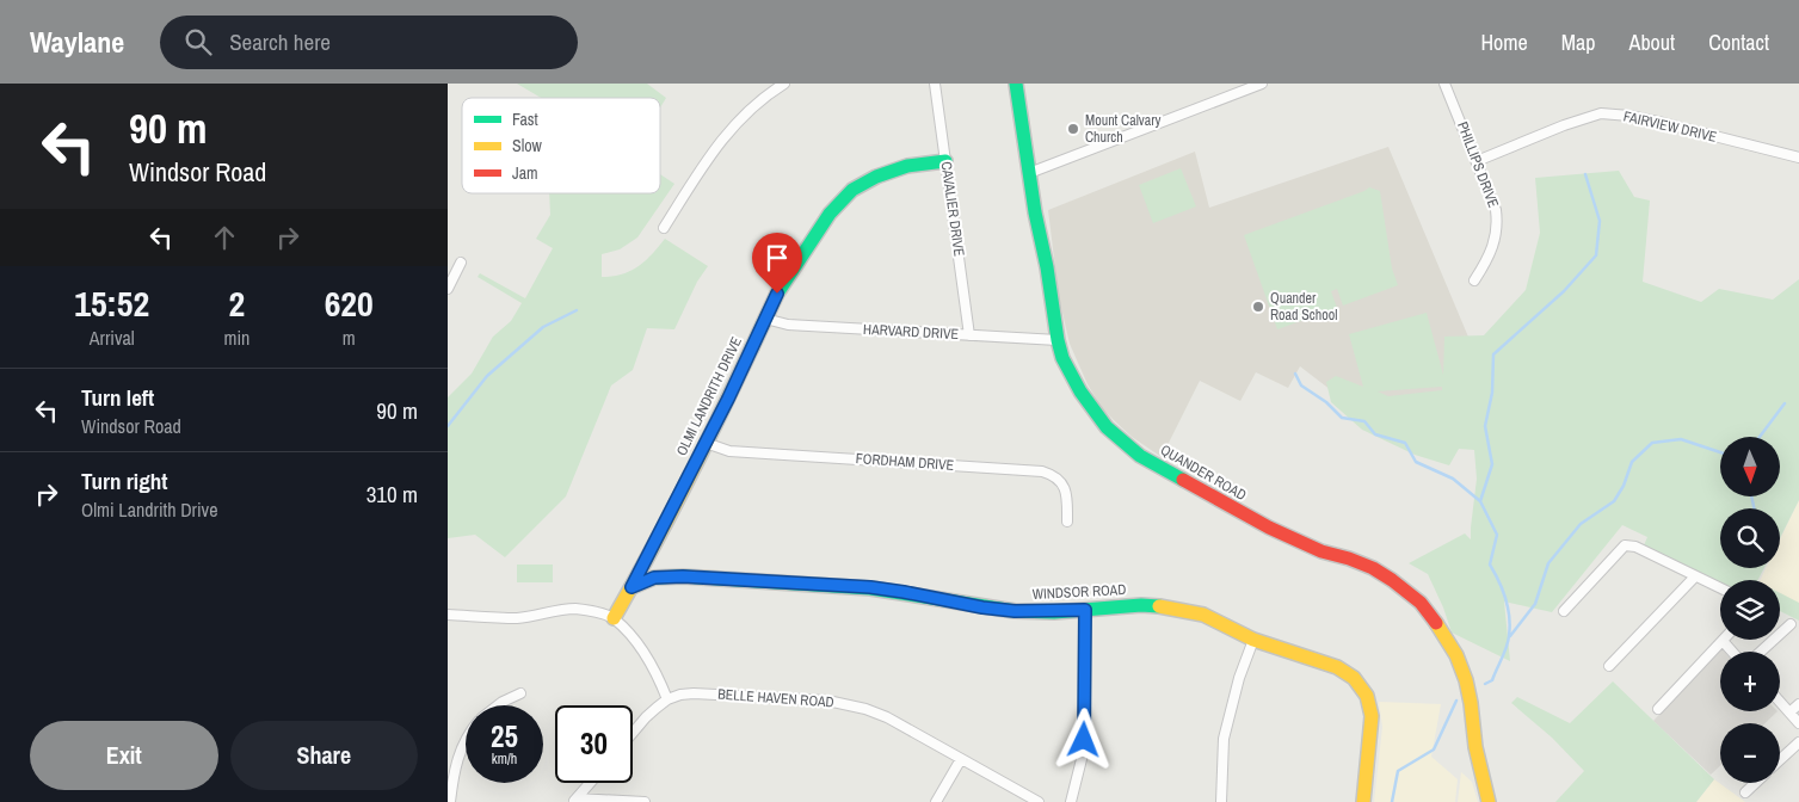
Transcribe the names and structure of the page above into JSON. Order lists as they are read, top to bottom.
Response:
{
  "streets": {
    "street": [
      "FAIRVIEW DRIVE",
      "PHILLIPS DRIVE",
      "CAVALIER DRIVE",
      "HARVARD DRIVE",
      "OLMI LANDRITH DRIVE",
      "FORDHAM DRIVE",
      "QUANDER ROAD",
      "WINDSOR ROAD",
      "BELLE HAVEN ROAD"
    ]
  },
  "crossings": [
    ["FAIRVIEW DRIVE", "PHILLIPS DRIVE"],
    ["CAVALIER DRIVE", "HARVARD DRIVE"],
    ["CAVALIER DRIVE", "OLMI LANDRITH DRIVE"],
    ["HARVARD DRIVE", "OLMI LANDRITH DRIVE"],
    ["HARVARD DRIVE", "QUANDER ROAD"],
    ["OLMI LANDRITH DRIVE", "FORDHAM DRIVE"],
    ["OLMI LANDRITH DRIVE", "WINDSOR ROAD"]
  ],
  "places": ["Mount Calvary Church", "Quander Road School"],
  "legend": ["Fast", "Slow", "Jam"],
  "north": "bottom",
  "page": {
    "header": "Waylane",
    "search": "Search here",
    "nav": [
      "Home",
      "Map",
      "About",
      "Contact"
    ],
    "turn": ["90 m", "Windsor Road"],
    "eta": [
      "15:52",
      "Arrival",
      "2",
      "min",
      "620",
      "m"
    ],
    "list": [
      {
        "name": "Turn left",
        "note": "Windsor Road",
        "value": "90 m"
      },
      {
        "name": "Turn right",
        "note": "Olmi Landrith Drive",
        "value": "310 m"
      }
    ],
    "map_buttons": ["+", "−"],
    "speed": "25 km/h",
    "limit": "30",
    "buttons": ["Exit", "Share"]
  }
}
